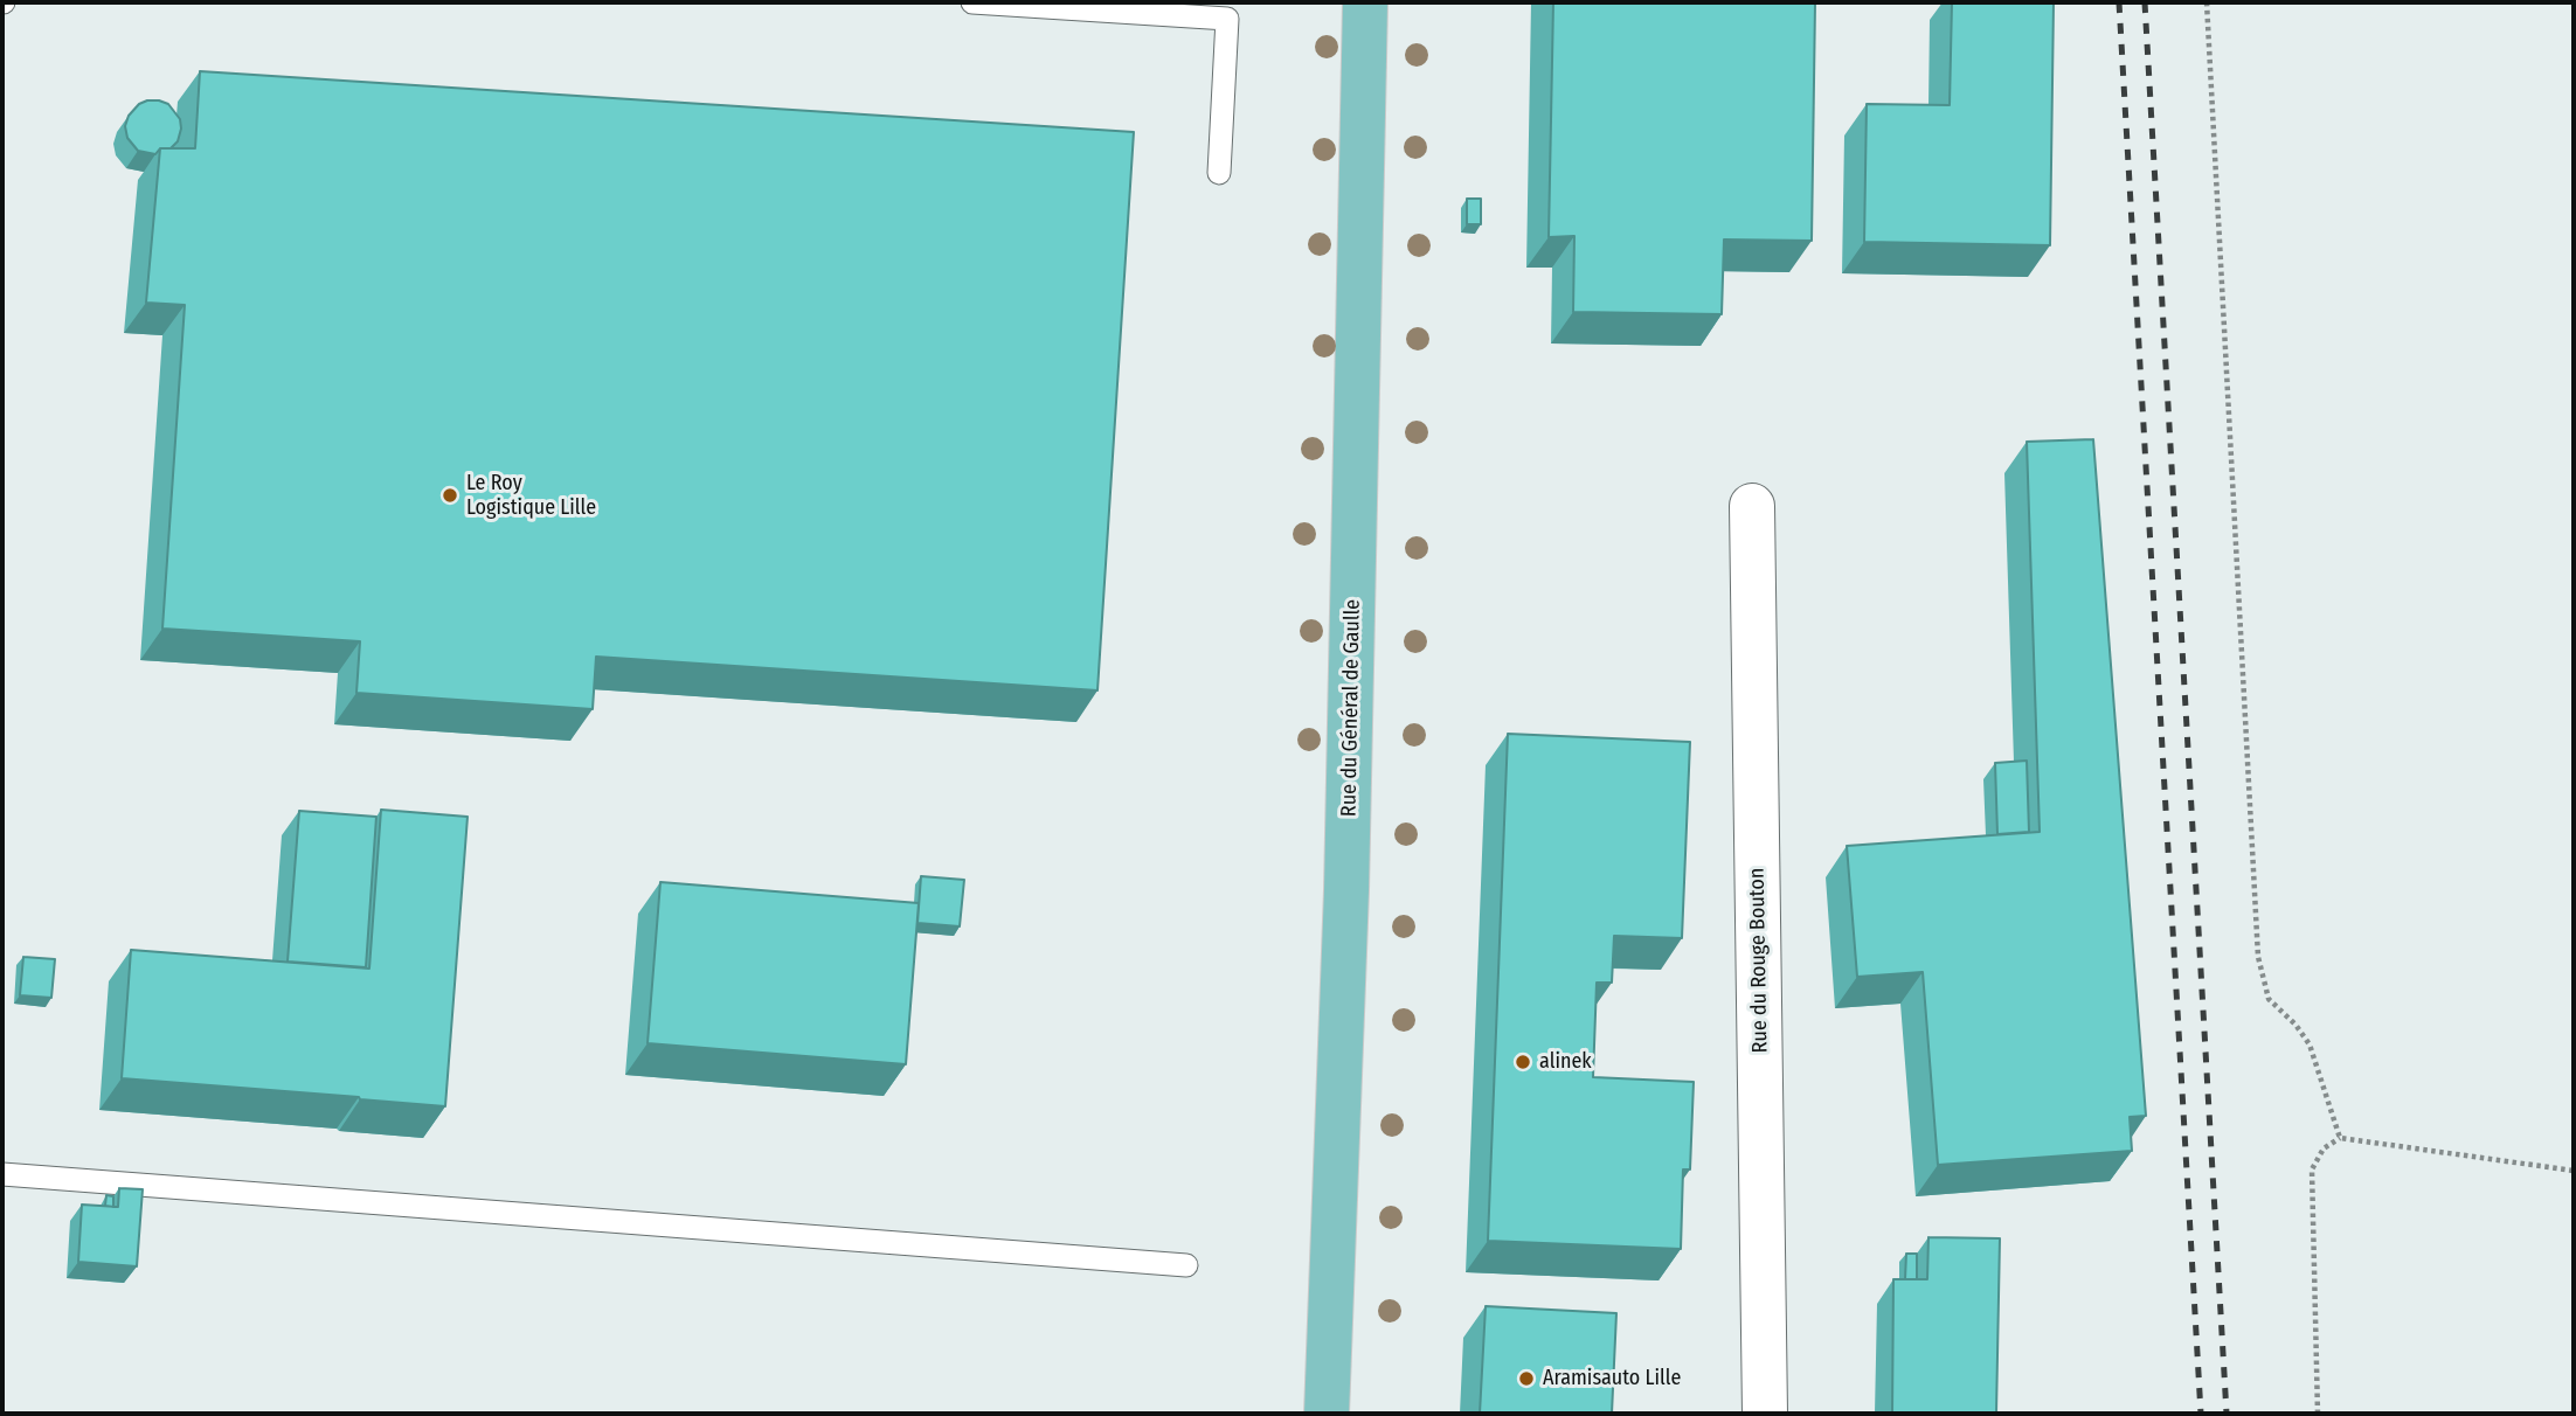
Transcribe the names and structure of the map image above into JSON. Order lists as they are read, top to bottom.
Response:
{
  "streets": {
    "main road": ["Rue du Général de Gaulle"],
    "street": ["Rue du Rouge Bouton"]
  },
  "places": ["Le Roy Logistique Lille", "alinek", "Aramisauto Lille"]
}
